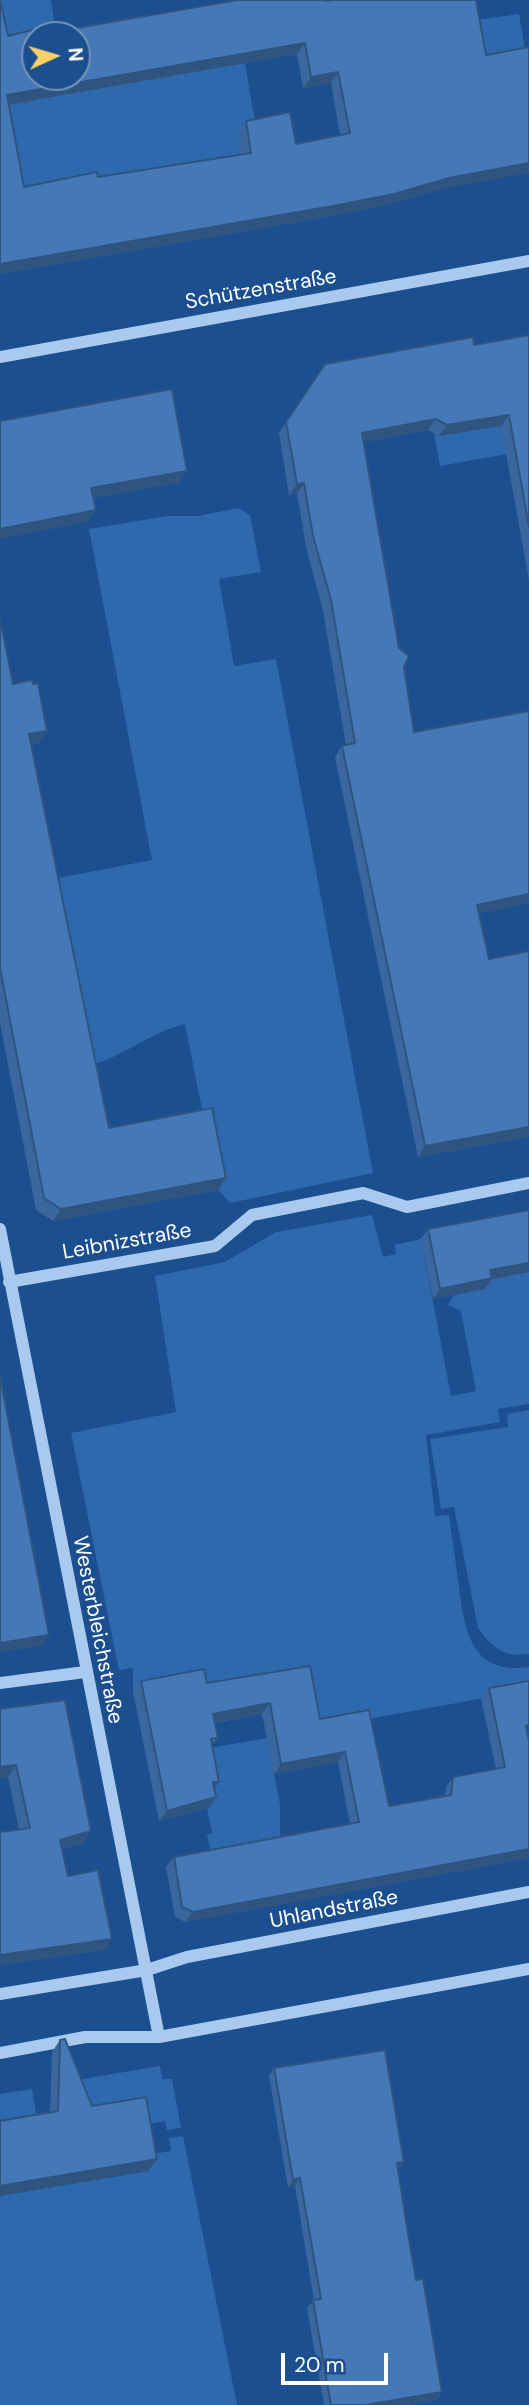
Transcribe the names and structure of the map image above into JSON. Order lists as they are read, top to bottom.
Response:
{
  "streets": {
    "street": [
      "Schützenstraße",
      "Leibnizstraße",
      "Westerbleichstraße",
      "Uhlandstraße"
    ]
  },
  "crossings": [
    ["Leibnizstraße", "Westerbleichstraße"],
    ["Westerbleichstraße", "Uhlandstraße"]
  ],
  "scale_bar": "20 m",
  "north": "right"
}
